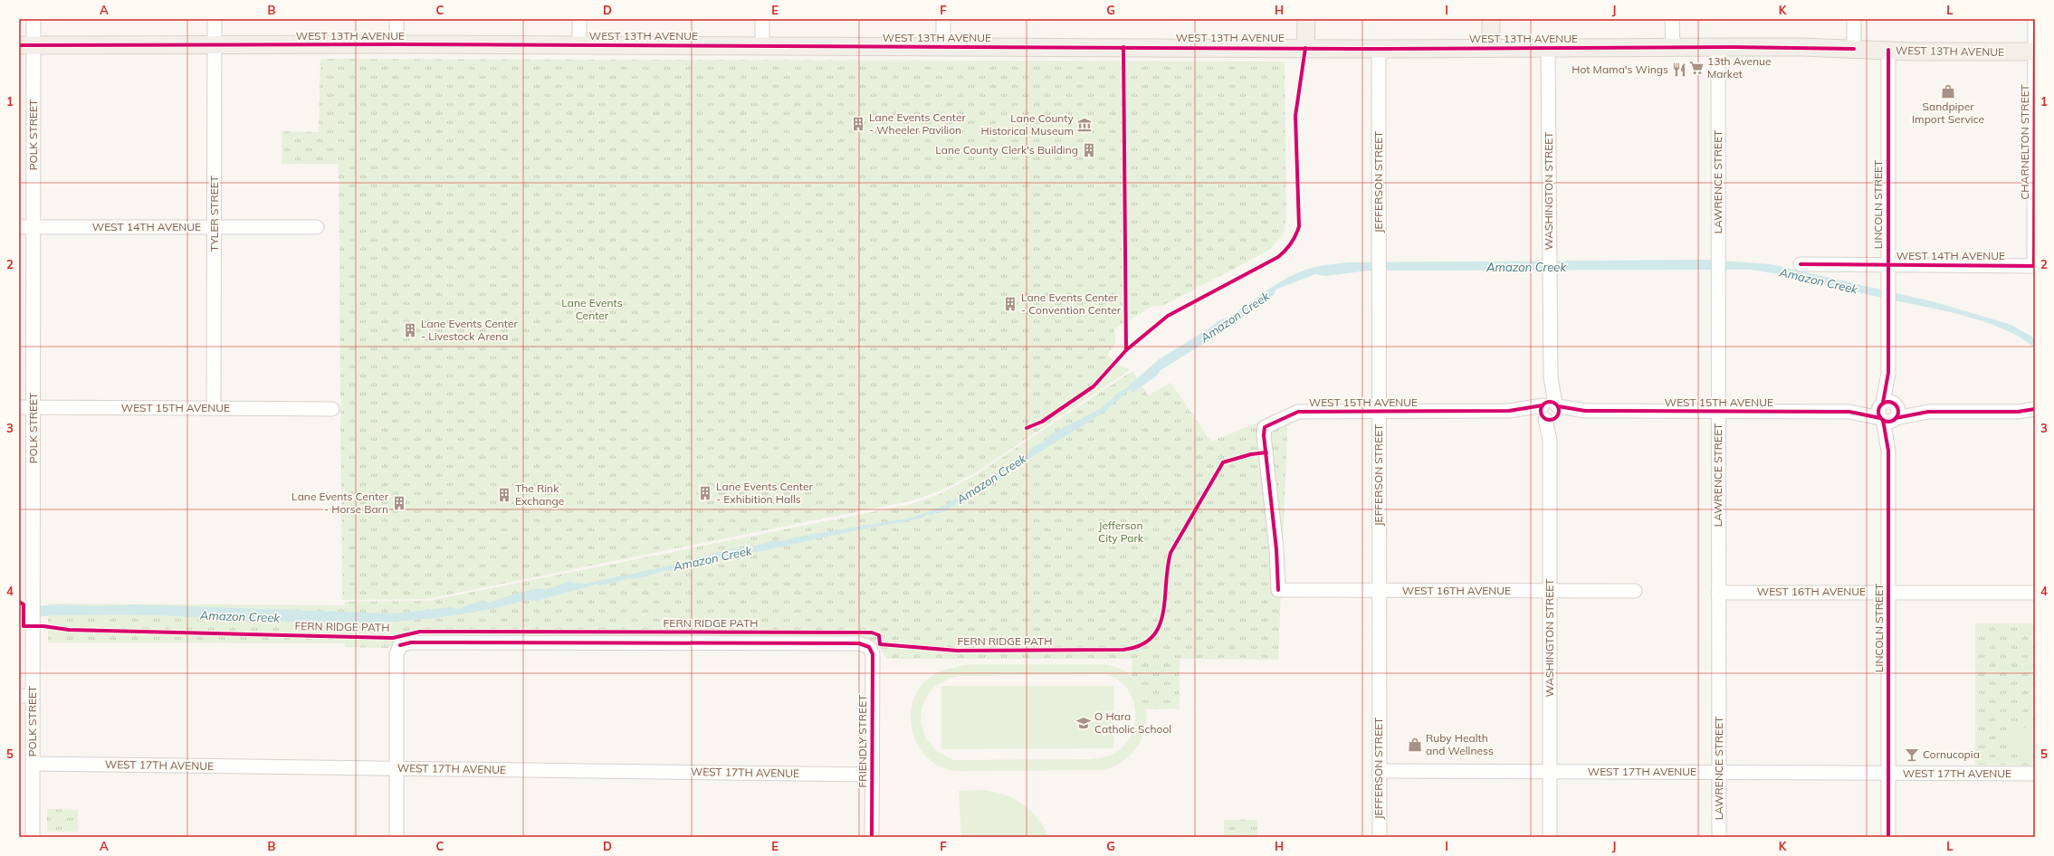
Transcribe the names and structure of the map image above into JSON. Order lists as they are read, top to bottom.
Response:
{
  "streets": {
    "main road": ["WEST 13TH AVENUE"],
    "street": [
      "POLK STREET",
      "CHARNELTON STREET",
      "JEFFERSON STREET",
      "LAWRENCE STREET",
      "WASHINGTON STREET",
      "LINCOLN STREET",
      "TYLER STREET",
      "WEST 14TH AVENUE",
      "WEST 15TH AVENUE",
      "WEST 16TH AVENUE",
      "FRIENDLY STREET",
      "WEST 17TH AVENUE"
    ],
    "cycle path": ["FERN RIDGE PATH"]
  },
  "crossings": [
    ["WEST 13TH AVENUE", "POLK STREET"],
    ["WEST 13TH AVENUE", "CHARNELTON STREET"],
    ["WEST 13TH AVENUE", "JEFFERSON STREET"],
    ["WEST 13TH AVENUE", "LAWRENCE STREET"],
    ["WEST 13TH AVENUE", "WASHINGTON STREET"],
    ["WEST 13TH AVENUE", "LINCOLN STREET"],
    ["WEST 13TH AVENUE", "TYLER STREET"],
    ["POLK STREET", "WEST 14TH AVENUE"],
    ["POLK STREET", "WEST 15TH AVENUE"],
    ["POLK STREET", "WEST 17TH AVENUE"],
    ["CHARNELTON STREET", "WEST 14TH AVENUE"],
    ["JEFFERSON STREET", "WEST 15TH AVENUE"],
    ["JEFFERSON STREET", "WEST 16TH AVENUE"],
    ["JEFFERSON STREET", "WEST 17TH AVENUE"],
    ["LAWRENCE STREET", "WEST 15TH AVENUE"],
    ["LAWRENCE STREET", "WEST 16TH AVENUE"],
    ["LAWRENCE STREET", "WEST 17TH AVENUE"],
    ["WASHINGTON STREET", "WEST 15TH AVENUE"],
    ["WASHINGTON STREET", "WEST 16TH AVENUE"],
    ["WASHINGTON STREET", "WEST 17TH AVENUE"],
    ["LINCOLN STREET", "WEST 14TH AVENUE"],
    ["LINCOLN STREET", "WEST 15TH AVENUE"],
    ["LINCOLN STREET", "WEST 16TH AVENUE"],
    ["LINCOLN STREET", "WEST 17TH AVENUE"],
    ["TYLER STREET", "WEST 14TH AVENUE"],
    ["TYLER STREET", "WEST 15TH AVENUE"],
    ["WEST 15TH AVENUE", "WEST 16TH AVENUE"],
    ["FRIENDLY STREET", "WEST 17TH AVENUE"]
  ],
  "water": ["Amazon Creek"],
  "parks": ["Lane Events Center", "Jefferson City Park"],
  "places": {
    "supermarket": ["13th Avenue Market"],
    "restaurant": ["Hot Mama's Wings"],
    "shop": ["Sandpiper Import Service", "Ruby Health and Wellness"],
    "building": [
      "Lane Events Center - Wheeler Pavilion",
      "Lane County Clerk's Building",
      "Lane Events Center - Convention Center",
      "Lane Events Center - Livestock Arena",
      "Lane Events Center - Exhibition Halls",
      "The Rink Exchange",
      "Lane Events Center - Horse Barn"
    ],
    "museum": ["Lane County Historical Museum"],
    "school or university": ["O Hara Catholic School"],
    "bar": ["Cornucopia"]
  },
  "grid": {
    "columns": [
      "A",
      "B",
      "C",
      "D",
      "E",
      "F",
      "G",
      "H",
      "I",
      "J",
      "K",
      "L"
    ],
    "rows": [
      "1",
      "2",
      "3",
      "4",
      "5"
    ]
  }
}
